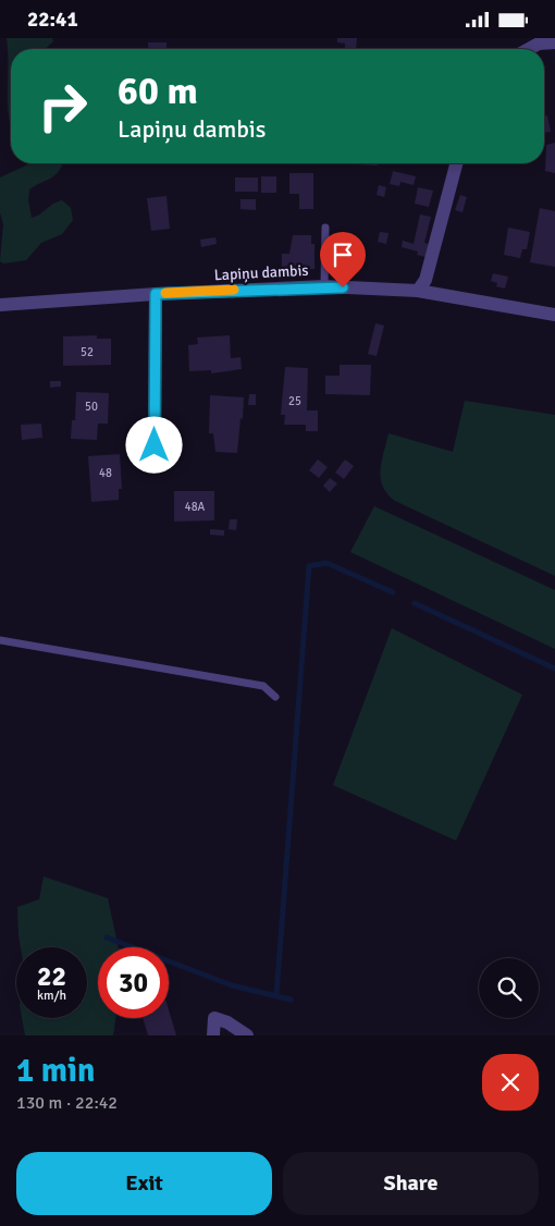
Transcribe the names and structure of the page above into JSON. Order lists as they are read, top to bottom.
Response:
{
  "streets": {
    "street": ["Lapiņu dambis"]
  },
  "house_numbers": [
    "52",
    "25",
    "50",
    "48",
    "48A"
  ],
  "page": {
    "status": "22:41",
    "turn": ["60 m", "Lapiņu dambis"],
    "speed": "22 km/h",
    "limit": "30",
    "heading": ["1 min", "130 m · 22:42"],
    "buttons": ["Exit", "Share"]
  }
}
